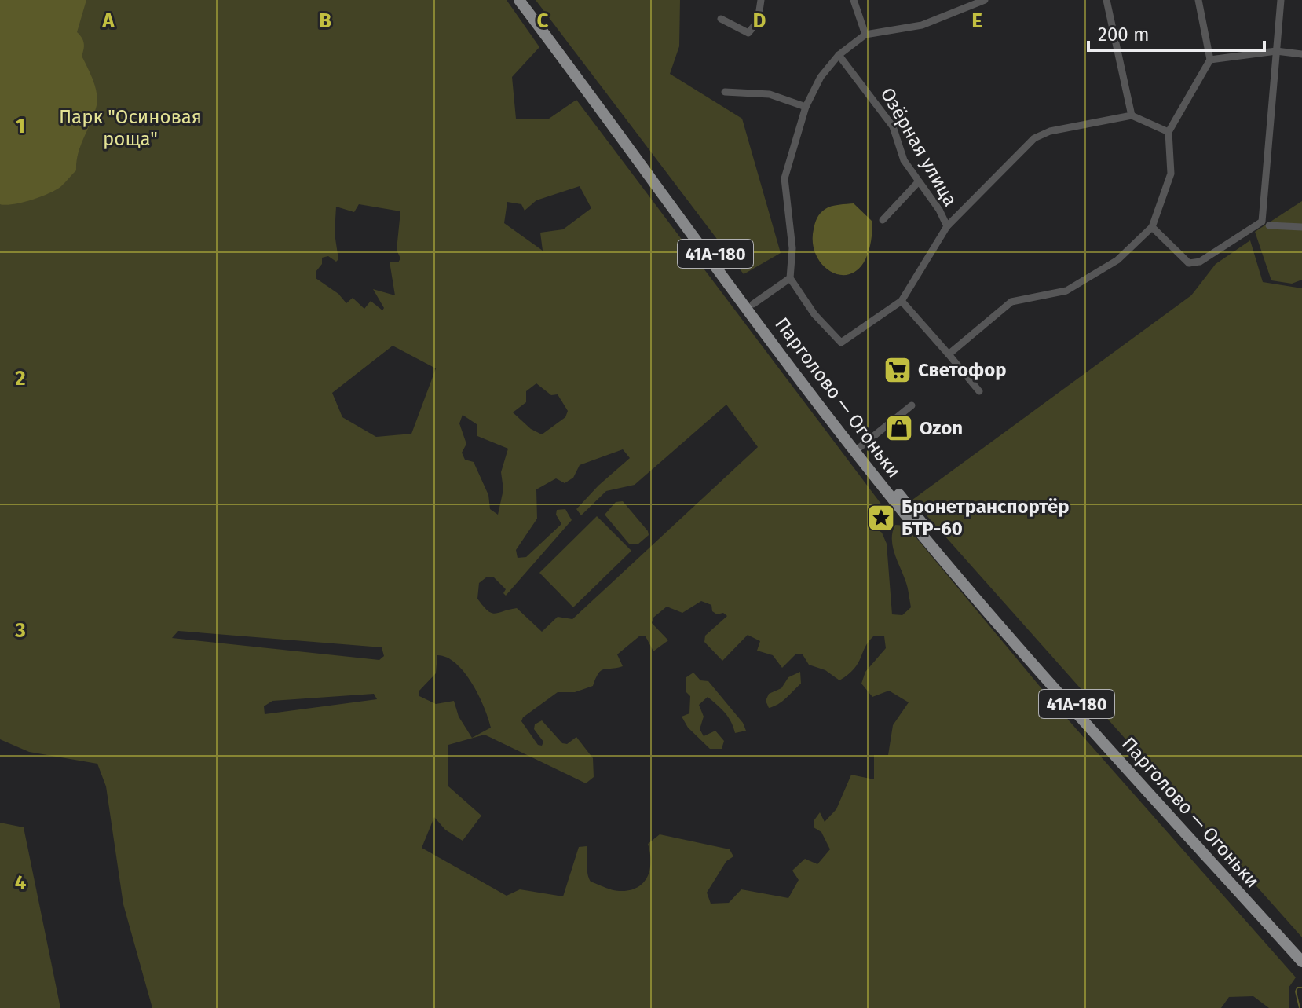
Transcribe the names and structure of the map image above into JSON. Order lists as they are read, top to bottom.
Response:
{
  "streets": {
    "main road": ["41А-180", "Парголово — Огоньки"],
    "street": ["Озёрная улица"]
  },
  "crossings": [
    ["41А-180", "Парголово — Огоньки"]
  ],
  "parks": ["Парк \"Осиновая роща\""],
  "places": {
    "supermarket": ["Светофор"],
    "shop": ["Ozon"],
    "place": ["Бронетранспортёр БТР-60"]
  },
  "scale_bar": "200 m",
  "grid": {
    "columns": [
      "A",
      "B",
      "C",
      "D",
      "E"
    ],
    "rows": [
      "1",
      "2",
      "3",
      "4"
    ]
  }
}
